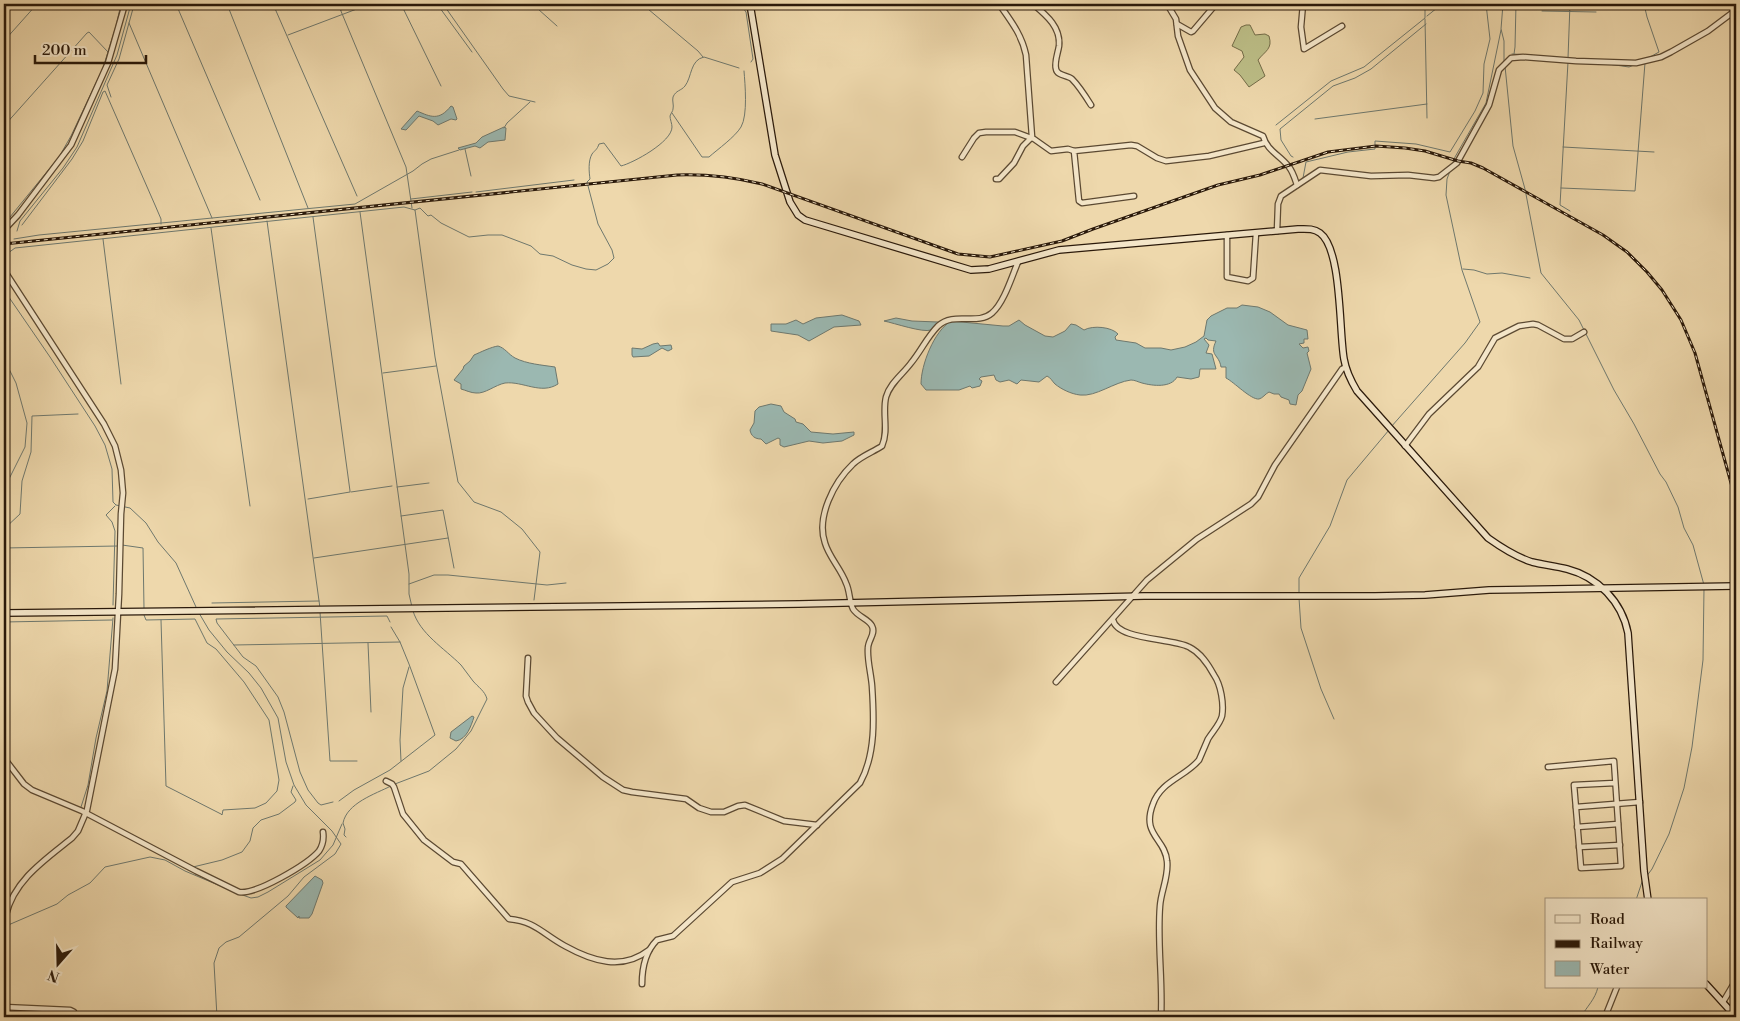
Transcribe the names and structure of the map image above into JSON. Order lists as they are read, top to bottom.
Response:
{
  "legend": ["Road", "Railway", "Water"],
  "scale_bar": "200 m",
  "north": "bottom"
}
